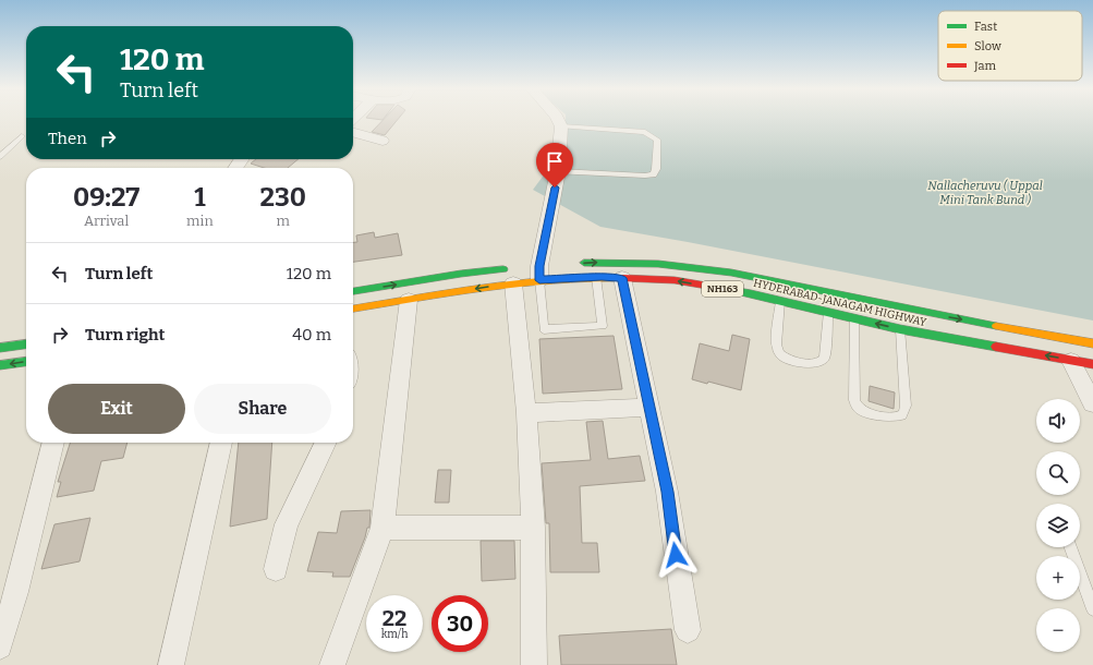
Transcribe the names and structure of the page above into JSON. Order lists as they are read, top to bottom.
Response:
{
  "streets": {
    "highway": ["NH163", "HYDERABAD-JANAGAM HIGHWAY"]
  },
  "water": ["Nallacheruvu ( Uppal Mini Tank Bund )"],
  "legend": ["Fast", "Slow", "Jam"],
  "page": {
    "turn": ["120 m", "Turn left"],
    "then": "Then",
    "eta": [
      "09:27",
      "Arrival",
      "1",
      "min",
      "230",
      "m"
    ],
    "list": [
      {
        "name": "Turn left",
        "value": "120 m"
      },
      {
        "name": "Turn right",
        "value": "40 m"
      }
    ],
    "buttons": ["Exit", "Share"],
    "map_buttons": ["+", "−"],
    "speed": "22 km/h",
    "limit": "30"
  }
}
